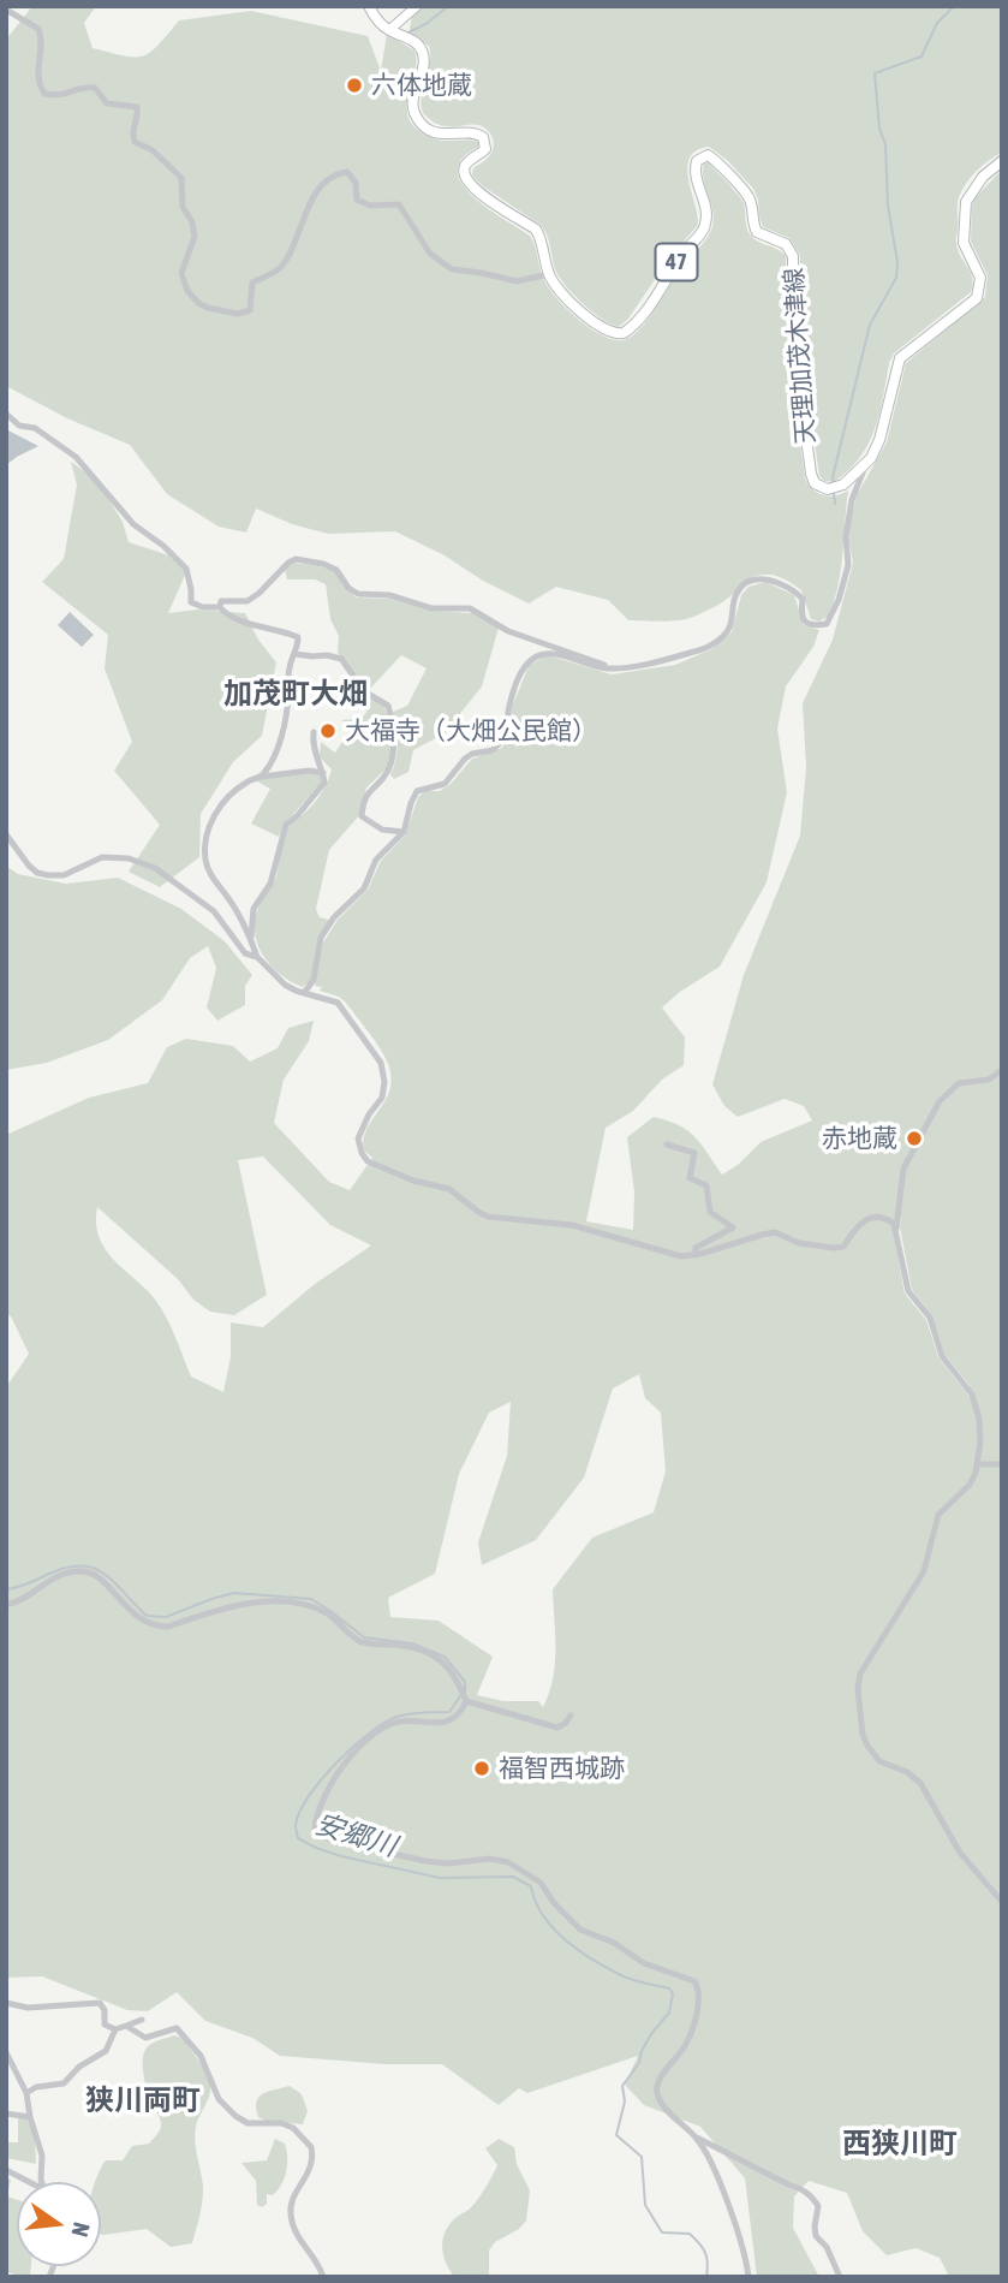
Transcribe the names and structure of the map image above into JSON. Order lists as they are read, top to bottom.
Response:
{
  "streets": {
    "main road": ["47", "天理加茂木津線"]
  },
  "districts": ["加茂町大畑", "狭川両町", "西狭川町"],
  "water": ["安郷川"],
  "places": [
    "六体地蔵",
    "大福寺（大畑公民館）",
    "赤地蔵",
    "福智西城跡"
  ],
  "north": "right"
}
